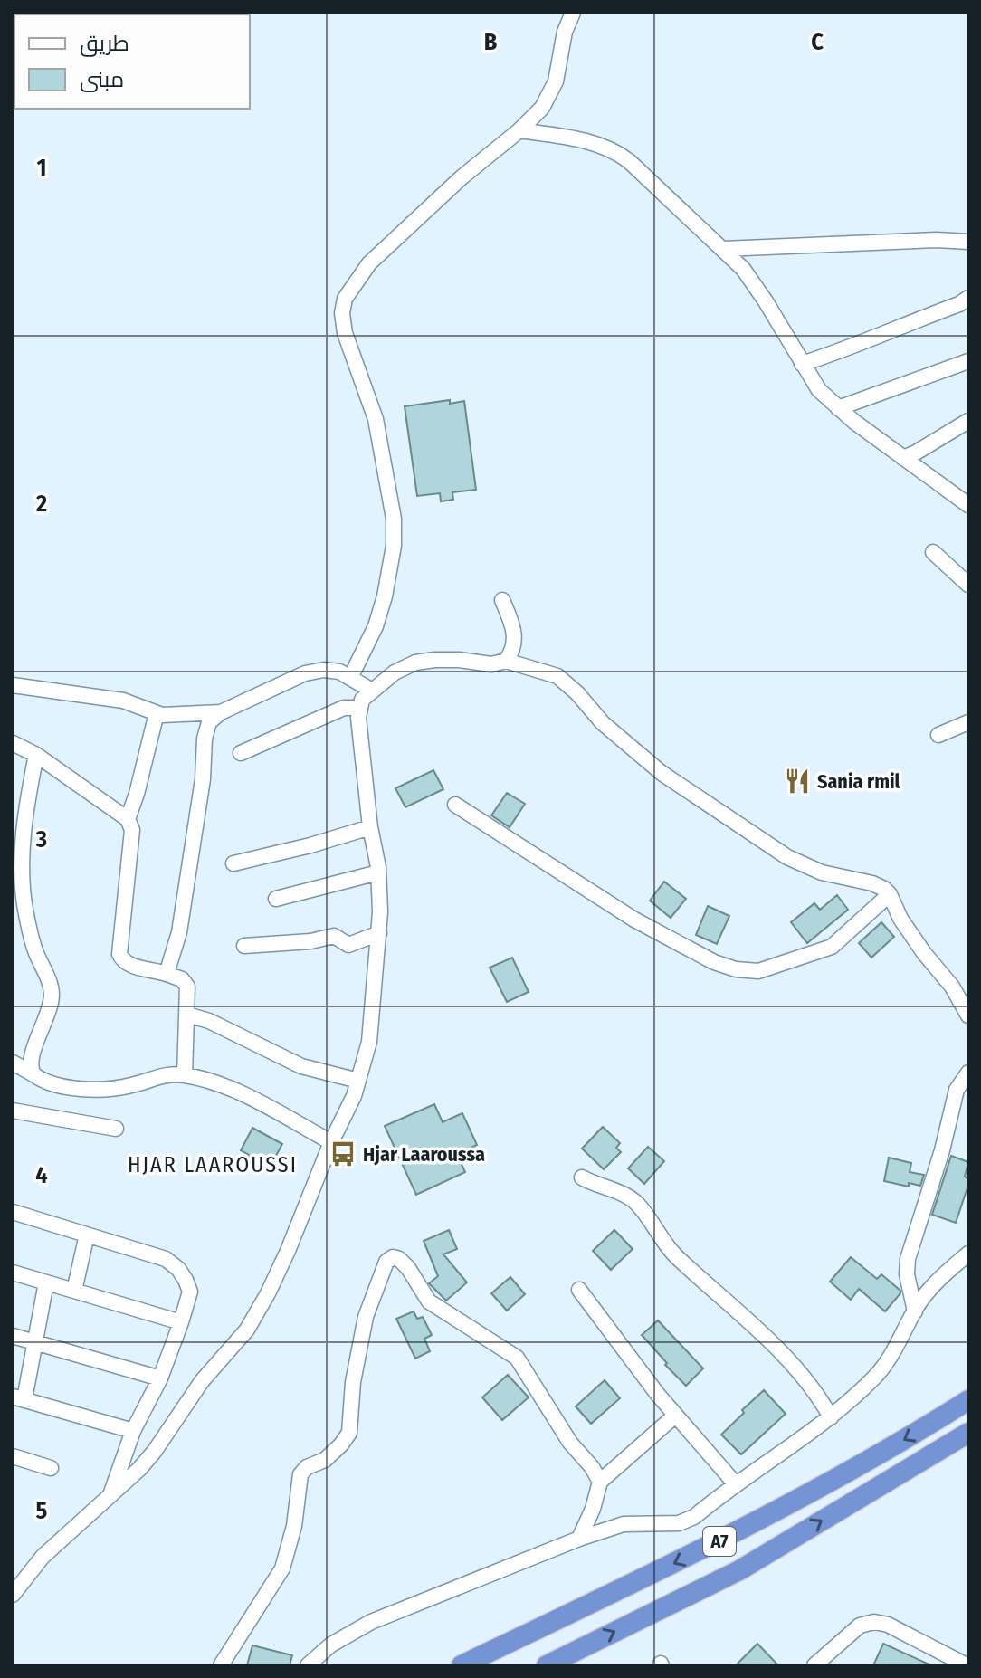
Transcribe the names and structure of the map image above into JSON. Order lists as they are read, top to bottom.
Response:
{
  "streets": {
    "highway": ["A7"]
  },
  "districts": ["HJAR LAAROUSSI"],
  "places": {
    "restaurant": ["Sania rmil"],
    "bus stop": ["Hjar Laaroussa"]
  },
  "legend": ["طريق", "مبنى"],
  "grid": {
    "columns": ["B", "C"],
    "rows": [
      "1",
      "2",
      "3",
      "4",
      "5"
    ]
  }
}
